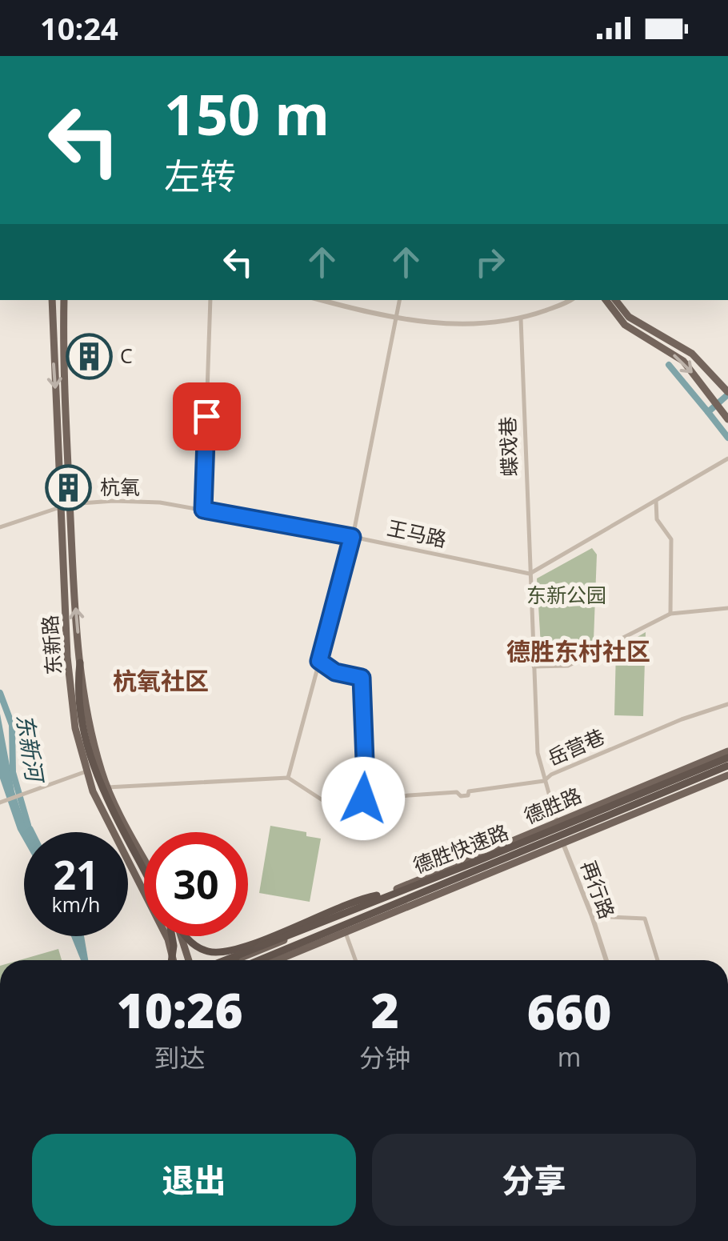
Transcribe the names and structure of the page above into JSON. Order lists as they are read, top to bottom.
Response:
{
  "streets": {
    "highway": ["德胜快速路"],
    "main road": ["东新路", "德胜路"],
    "street": [
      "蝶戏巷",
      "王马路",
      "岳营巷",
      "再行路"
    ]
  },
  "crossings": [
    ["蝶戏巷", "王马路"],
    ["蝶戏巷", "岳营巷"],
    ["蝶戏巷", "德胜路"],
    ["蝶戏巷", "再行路"],
    ["王马路", "东新路"],
    ["德胜路", "德胜快速路"],
    ["德胜路", "再行路"]
  ],
  "districts": ["德胜东村社区", "杭氧社区"],
  "water": ["东新河"],
  "parks": ["东新公园"],
  "places": {
    "building": ["C", "杭氧"]
  },
  "page": {
    "status": "10:24",
    "turn": ["150 m", "左转"],
    "speed": "21 km/h",
    "limit": "30",
    "eta": [
      "10:26",
      "到达",
      "2",
      "分钟",
      "660",
      "m"
    ],
    "buttons": ["退出", "分享"]
  }
}
